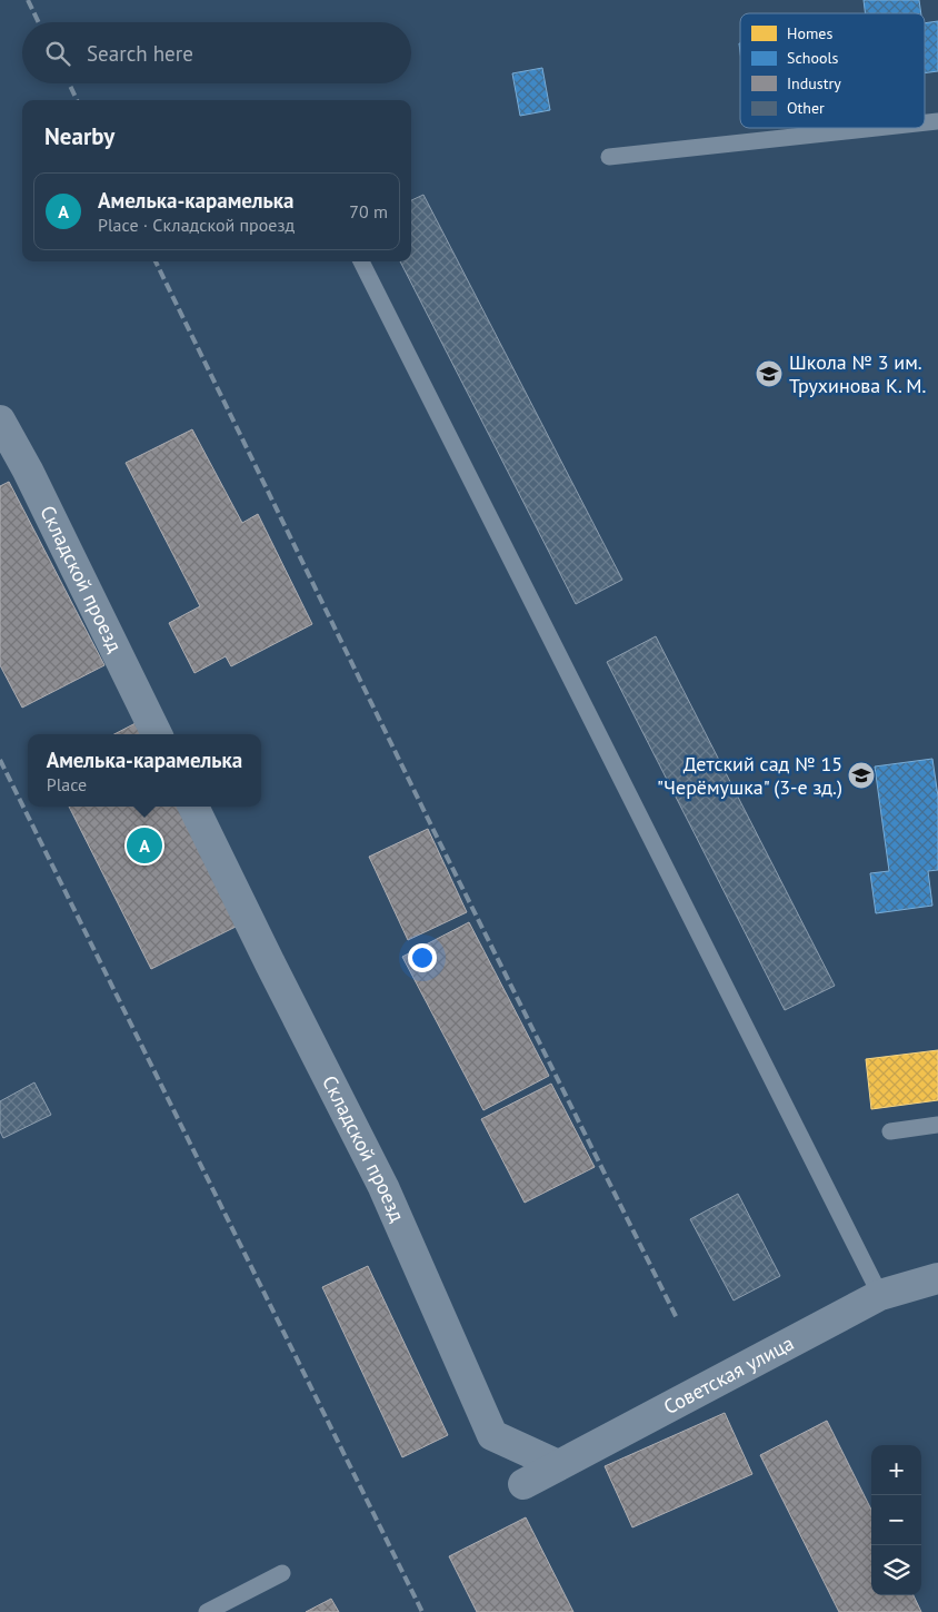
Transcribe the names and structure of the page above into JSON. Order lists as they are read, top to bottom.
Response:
{
  "streets": {
    "street": ["Складской проезд", "Советская улица"]
  },
  "crossings": [
    ["Складской проезд", "Советская улица"]
  ],
  "places": {
    "school or university": ["Школа № 3 им. Трухинова К. М.", "Детский сад № 15 \"Черёмушка\" (3-е зд.)"]
  },
  "legend": [
    "Homes",
    "Schools",
    "Industry",
    "Other"
  ],
  "page": {
    "search": "Search here",
    "heading": "Nearby",
    "list": [
      {
        "mark": "A",
        "name": "Амелька-карамелька",
        "note": "Place · Складской проезд",
        "value": "70 m"
      }
    ],
    "popup": ["Амелька-карамелька", "Place"],
    "pins": "A",
    "map_buttons": ["+", "−"]
  }
}
